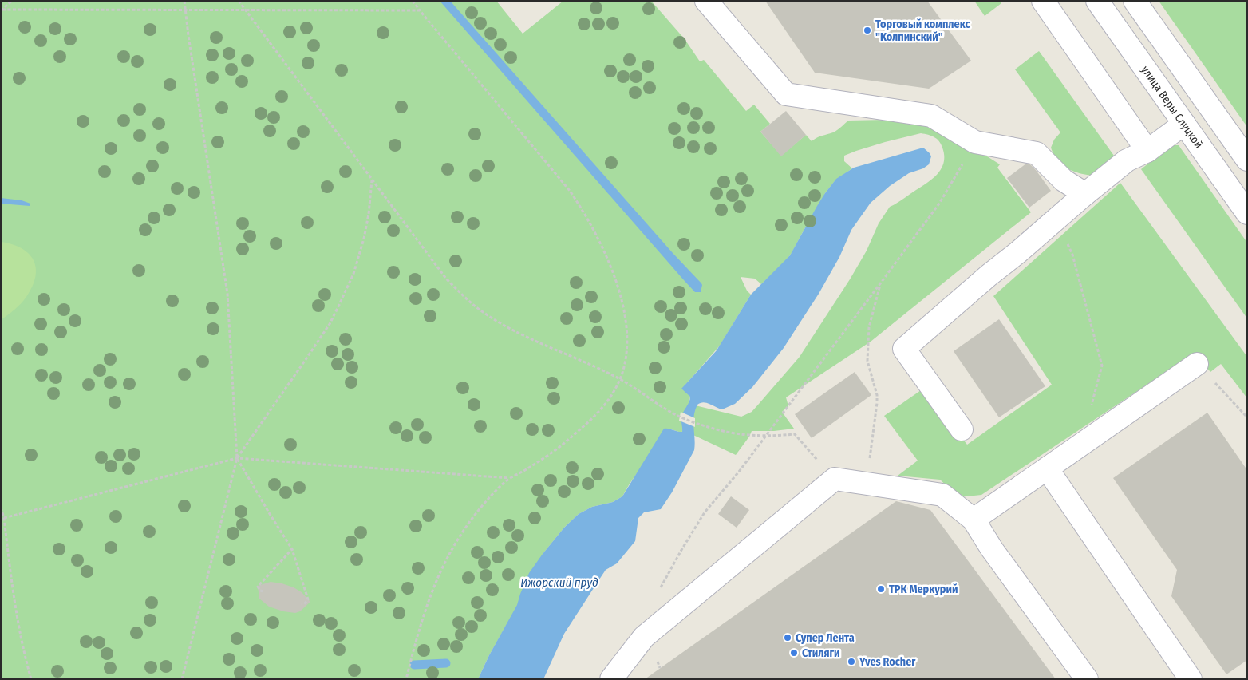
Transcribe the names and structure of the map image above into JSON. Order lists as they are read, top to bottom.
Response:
{
  "streets": {
    "street": ["улица Веры Слуцкой"]
  },
  "water": ["Ижорский пруд"],
  "places": [
    "Торговый комплекс \"Колпинский\"",
    "ТРК Меркурий",
    "Супер Лента",
    "Стиляги",
    "Yves Rocher"
  ]
}
